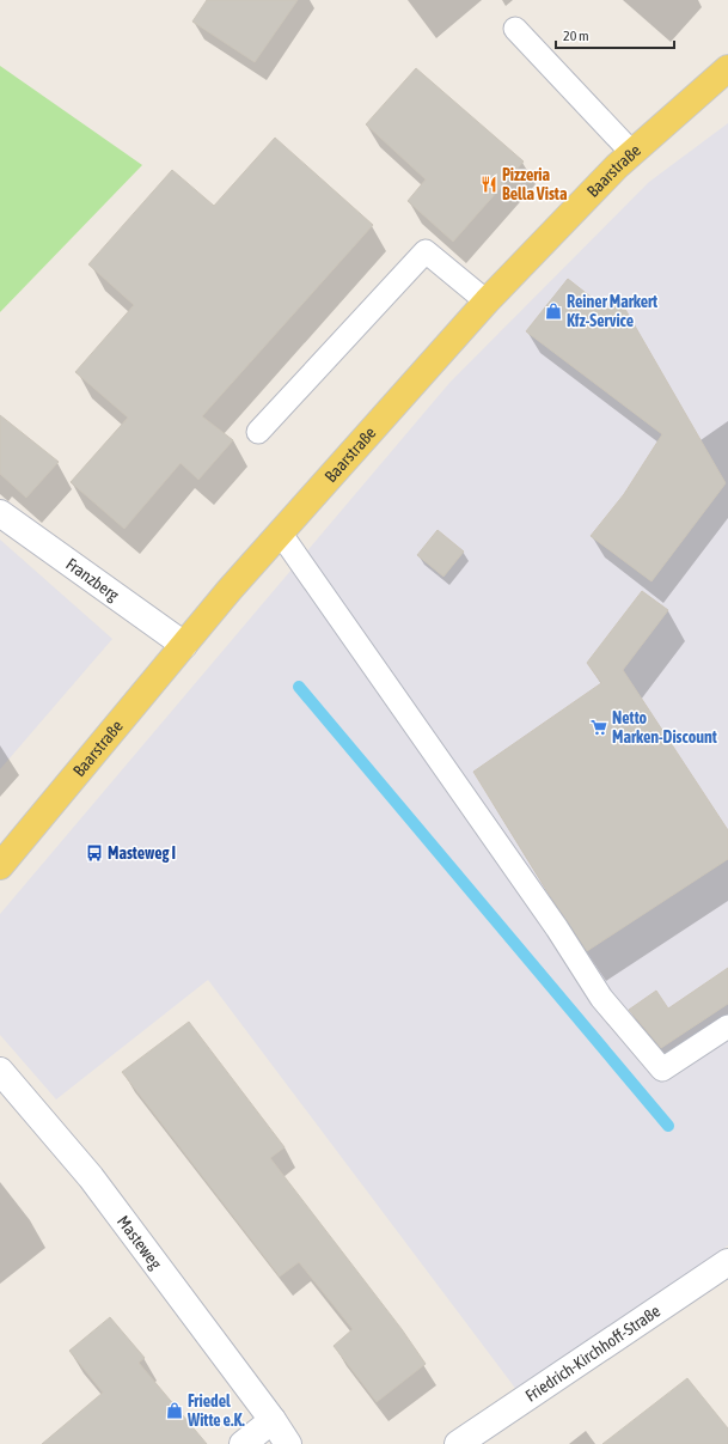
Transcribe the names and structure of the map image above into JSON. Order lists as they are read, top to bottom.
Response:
{
  "streets": {
    "main road": ["Baarstraße"],
    "street": ["Franzberg", "Masteweg", "Friedrich-Kirchhoff-Straße"]
  },
  "crossings": [
    ["Baarstraße", "Franzberg"]
  ],
  "places": {
    "restaurant": ["Pizzeria Bella Vista"],
    "shop": ["Reiner Markert Kfz-Service", "Friedel Witte e.K."],
    "supermarket": ["Netto Marken-Discount"],
    "bus stop": ["Masteweg I"]
  },
  "scale_bar": "20 m"
}
